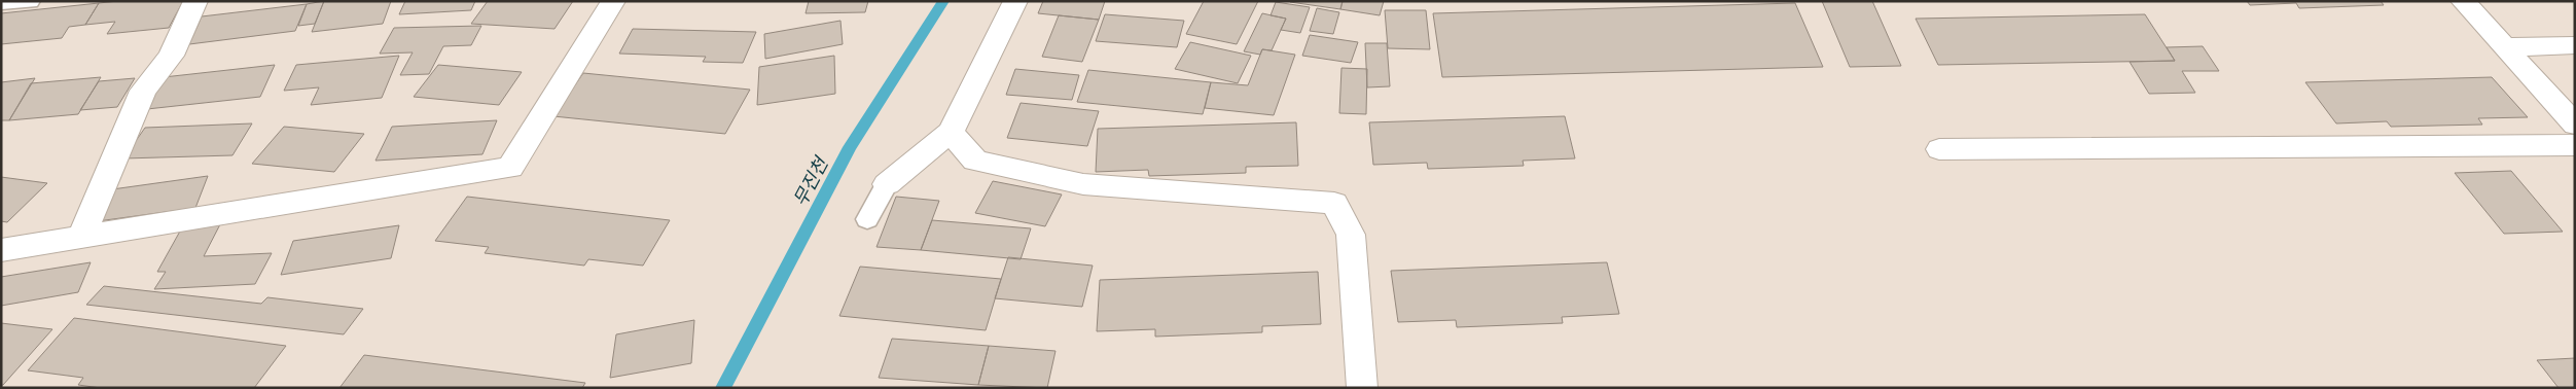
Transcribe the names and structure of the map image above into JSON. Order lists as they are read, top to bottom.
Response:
{
  "water": ["무진천"]
}
